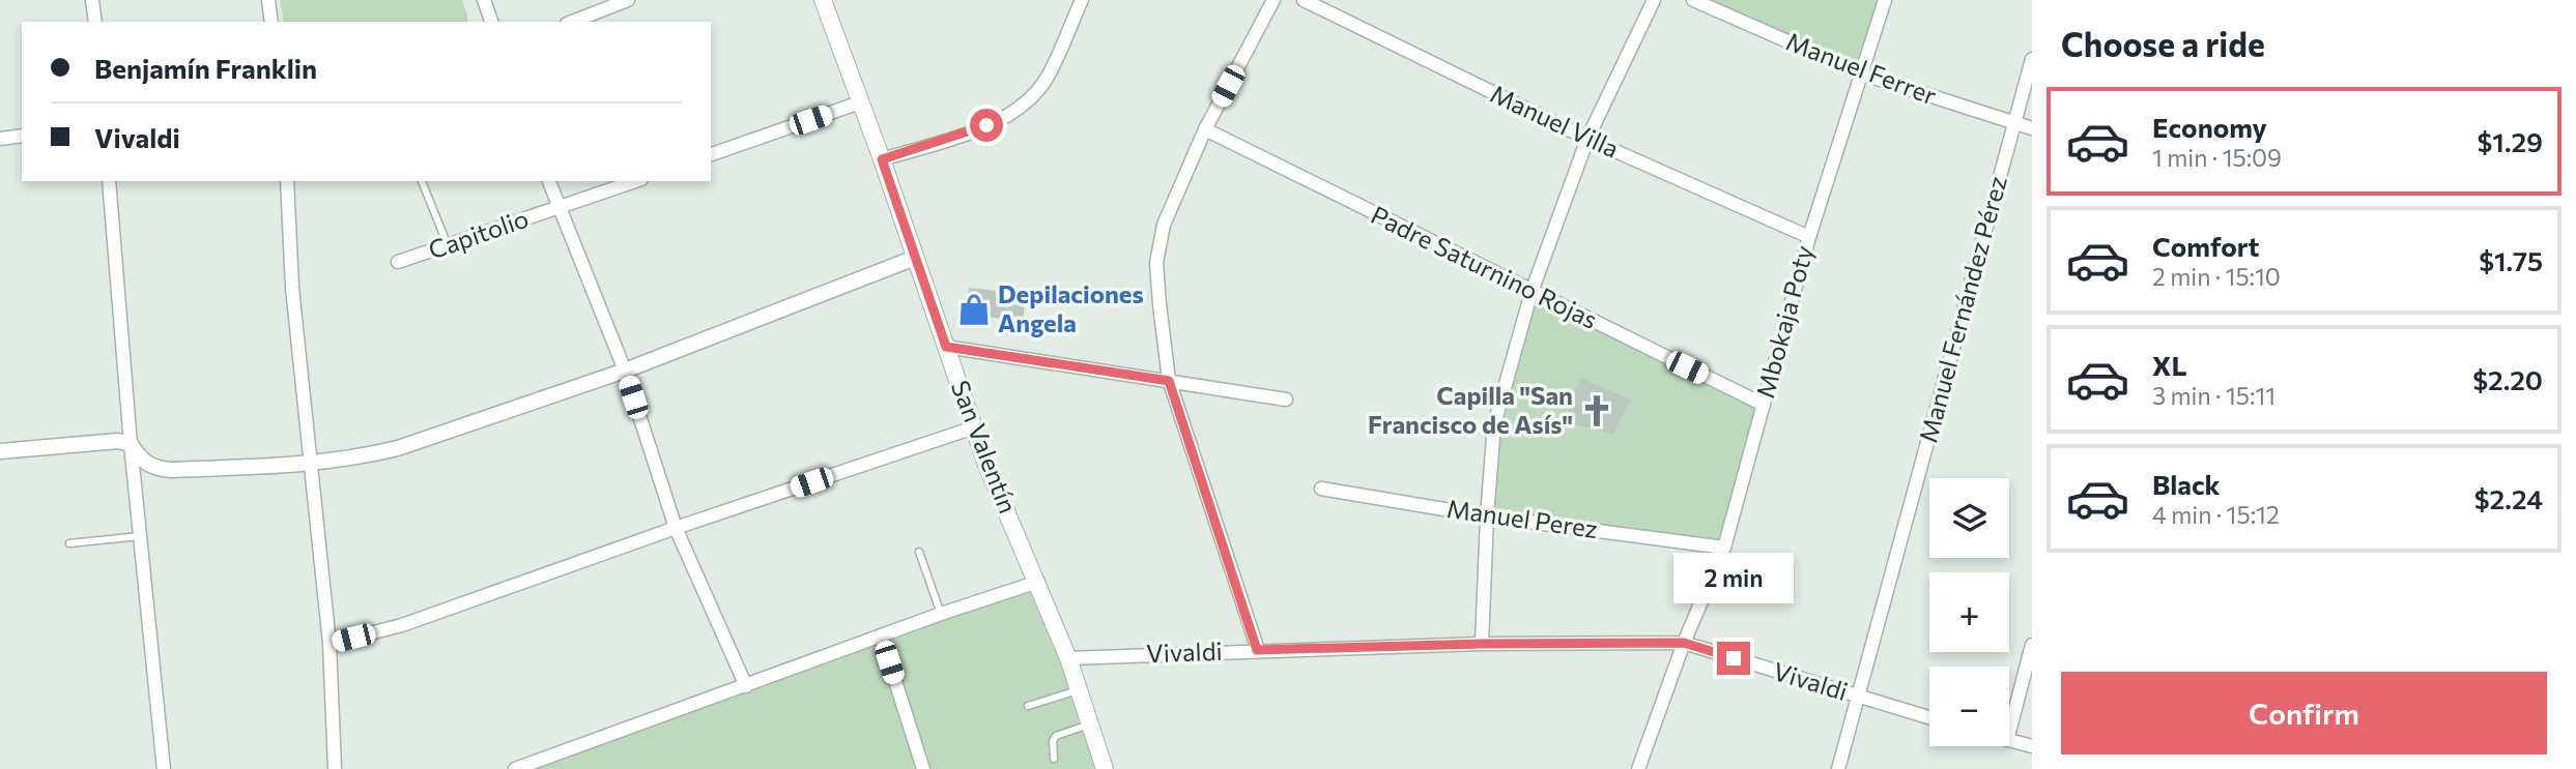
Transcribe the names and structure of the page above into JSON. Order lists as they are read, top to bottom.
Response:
{
  "streets": {
    "main road": ["San Valentín"],
    "street": [
      "Manuel Ferrer",
      "Manuel Villa",
      "Capitolio",
      "Padre Saturnino Rojas",
      "Manuel Fernández Pérez",
      "Mbokaja Poty",
      "Manuel Perez",
      "Vivaldi"
    ]
  },
  "crossings": [
    ["Manuel Ferrer", "Manuel Fernández Pérez"],
    ["Manuel Ferrer", "Mbokaja Poty"],
    ["Manuel Villa", "Mbokaja Poty"],
    ["Padre Saturnino Rojas", "Mbokaja Poty"],
    ["Manuel Fernández Pérez", "Vivaldi"],
    ["Mbokaja Poty", "Manuel Perez"],
    ["Mbokaja Poty", "Vivaldi"],
    ["San Valentín", "Vivaldi"]
  ],
  "places": {
    "shop": ["Depilaciones Angela"],
    "church": ["Capilla \"San Francisco de Asís\""]
  },
  "page": {
    "heading": "Choose a ride",
    "banner": ["Benjamín Franklin", "Vivaldi"],
    "list": [
      {
        "name": "Economy",
        "note": "1 min · 15:09",
        "value": "$1.29"
      },
      {
        "name": "Comfort",
        "note": "2 min · 15:10",
        "value": "$1.75"
      },
      {
        "name": "XL",
        "note": "3 min · 15:11",
        "value": "$2.20"
      },
      {
        "name": "Black",
        "note": "4 min · 15:12",
        "value": "$2.24"
      }
    ],
    "map_buttons": ["+", "−"],
    "bubble": "2 min",
    "buttons": "Confirm"
  }
}
